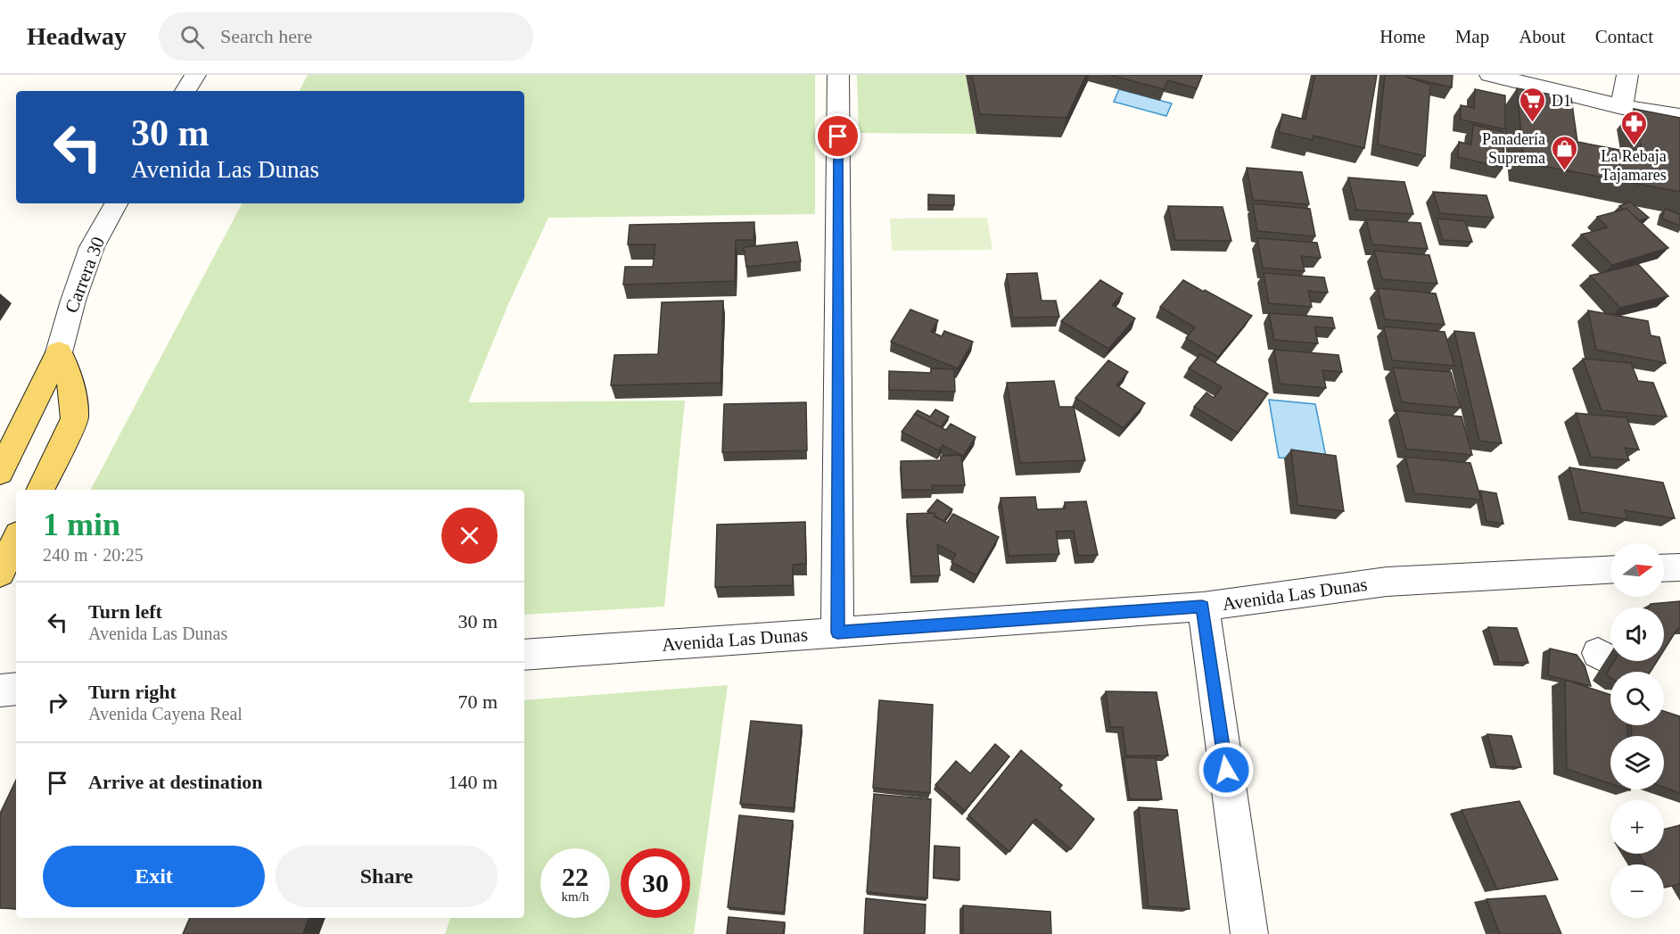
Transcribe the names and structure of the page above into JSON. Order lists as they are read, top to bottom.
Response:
{
  "streets": {
    "main road": ["Carrera 30"],
    "street": ["Avenida Las Dunas"]
  },
  "places": {
    "supermarket": ["D1"],
    "pharmacy": ["La Rebaja Tajamares"],
    "shop": ["Panadería Suprema"]
  },
  "north": "right",
  "page": {
    "header": "Headway",
    "search": "Search here",
    "nav": [
      "Home",
      "Map",
      "About",
      "Contact"
    ],
    "turn": ["30 m", "Avenida Las Dunas"],
    "heading": ["1 min", "240 m · 20:25"],
    "map_buttons": ["+", "−"],
    "list": [
      {
        "name": "Turn left",
        "note": "Avenida Las Dunas",
        "value": "30 m"
      },
      {
        "name": "Turn right",
        "note": "Avenida Cayena Real",
        "value": "70 m"
      },
      {
        "name": "Arrive at destination",
        "value": "140 m"
      }
    ],
    "buttons": ["Exit", "Share"],
    "speed": "22 km/h",
    "limit": "30"
  }
}
